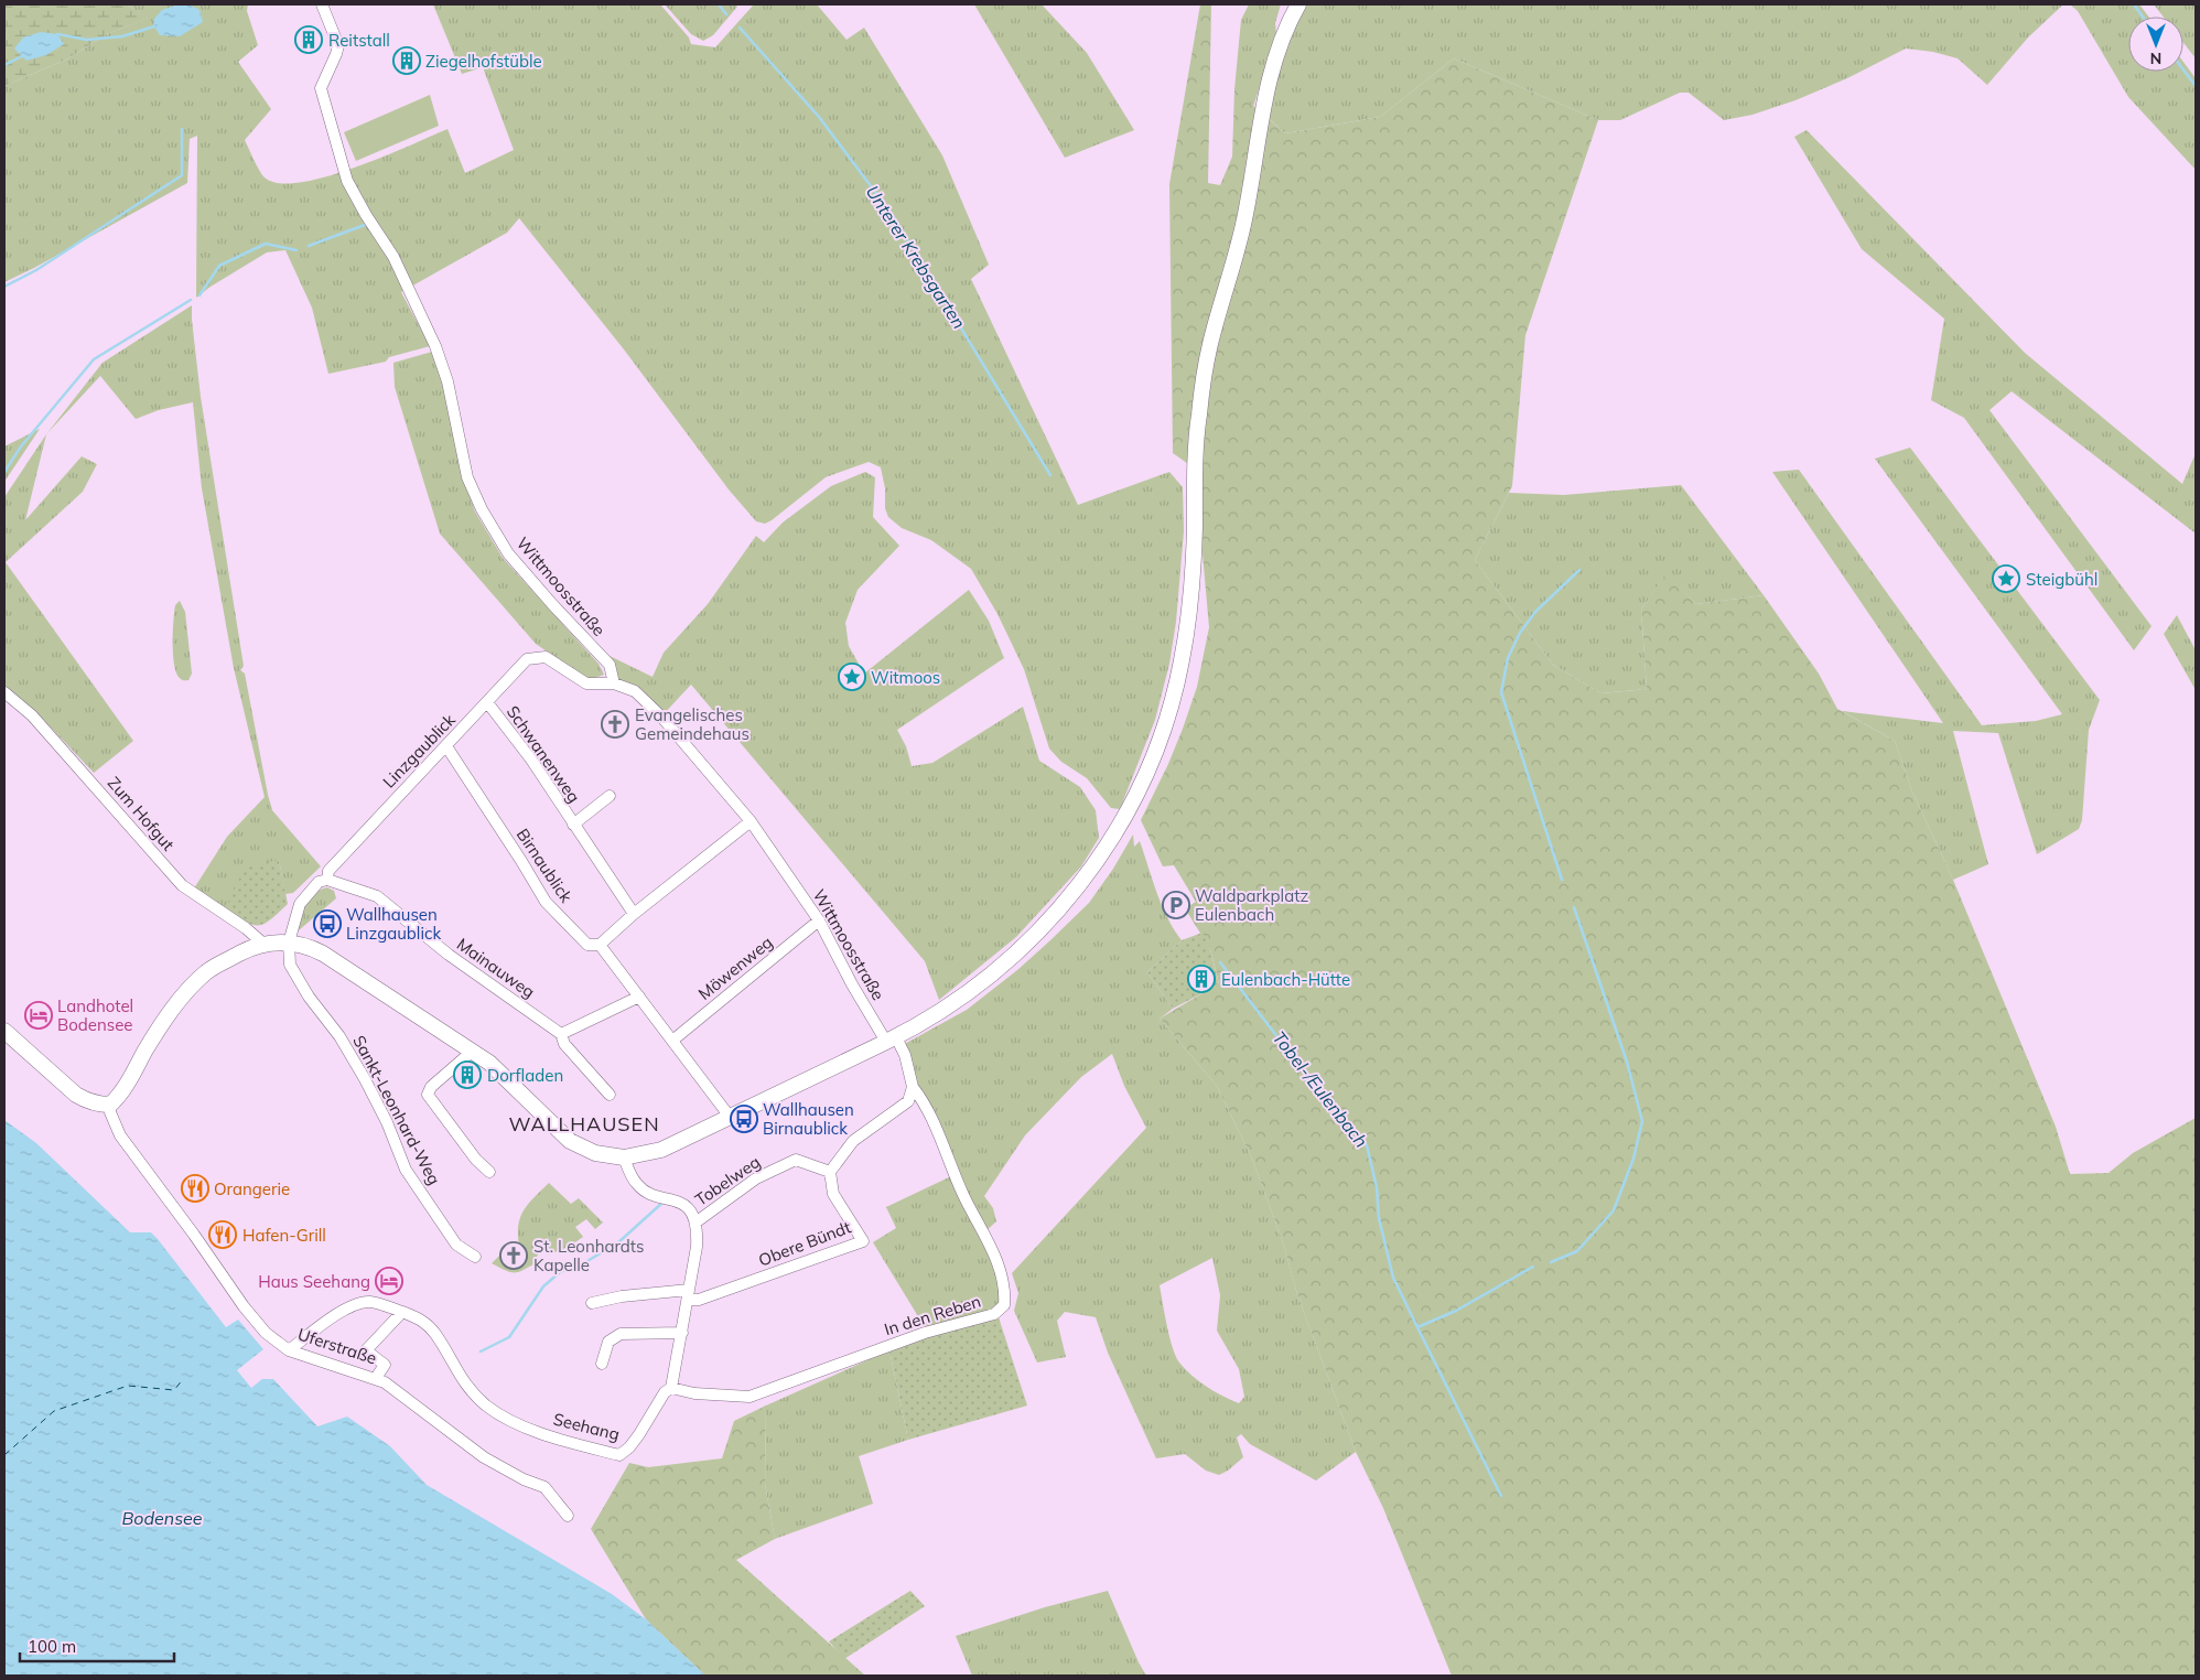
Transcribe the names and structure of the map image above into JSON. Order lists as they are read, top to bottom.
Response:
{
  "streets": {
    "street": [
      "Wittmoosstraße",
      "Linzgaublick",
      "Schwanenweg",
      "Zum Hofgut",
      "Birnaublick",
      "Mainauweg",
      "Möwenweg",
      "Sankt-Leonhard-Weg",
      "Tobelweg",
      "Obere Bündt",
      "In den Reben",
      "Uferstraße",
      "Seehang"
    ]
  },
  "crossings": [
    ["Wittmoosstraße", "Linzgaublick"],
    ["Wittmoosstraße", "Möwenweg"],
    ["Linzgaublick", "Schwanenweg"],
    ["Linzgaublick", "Birnaublick"],
    ["Linzgaublick", "Mainauweg"],
    ["Linzgaublick", "Sankt-Leonhard-Weg"],
    ["Birnaublick", "Möwenweg"],
    ["Tobelweg", "Obere Bündt"],
    ["Tobelweg", "Seehang"],
    ["Obere Bündt", "Seehang"],
    ["In den Reben", "Seehang"],
    ["Uferstraße", "Seehang"]
  ],
  "districts": ["WALLHAUSEN"],
  "water": ["Unterer Krebsgarten", "Tobel-/Eulenbach", "Bodensee"],
  "places": {
    "building": [
      "Reitstall",
      "Ziegelhofstüble",
      "Eulenbach-Hütte",
      "Dorfladen"
    ],
    "place": ["Steigbühl", "Witmoos"],
    "church": ["Evangelisches Gemeindehaus", "St. Leonhardts Kapelle"],
    "parking": ["Waldparkplatz Eulenbach"],
    "bus stop": ["Wallhausen Linzgaublick", "Wallhausen Birnaublick"],
    "hotel": ["Landhotel Bodensee", "Haus Seehang"],
    "restaurant": ["Orangerie", "Hafen-Grill"]
  },
  "scale_bar": "100 m",
  "north": "bottom"
}
